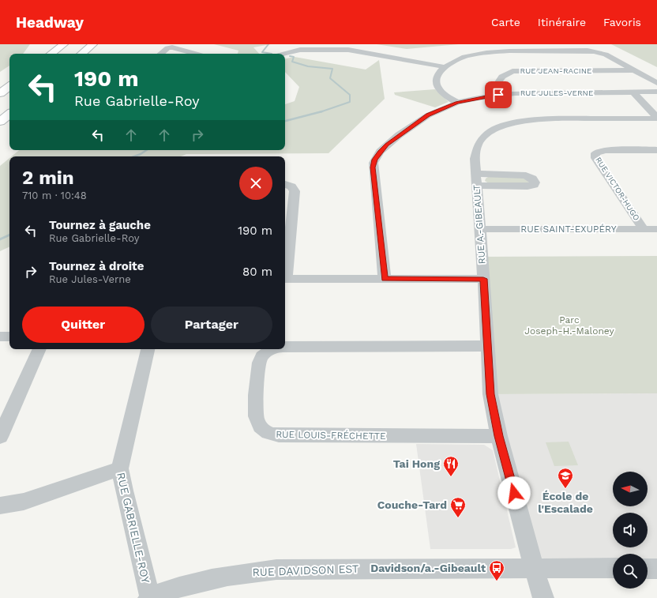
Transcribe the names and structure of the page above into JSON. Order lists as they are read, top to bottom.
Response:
{
  "streets": {
    "street": [
      "RUE JEAN-RACINE",
      "RUE JULES-VERNE",
      "RUE VICTOR-HUGO",
      "RUE A.-GIBEAULT",
      "RUE SAINT-EXUPÉRY",
      "RUE LOUIS-FRÉCHETTE",
      "RUE GABRIELLE-ROY",
      "RUE DAVIDSON EST"
    ]
  },
  "crossings": [
    ["RUE JEAN-RACINE", "RUE JULES-VERNE"],
    ["RUE VICTOR-HUGO", "RUE SAINT-EXUPÉRY"],
    ["RUE A.-GIBEAULT", "RUE SAINT-EXUPÉRY"],
    ["RUE A.-GIBEAULT", "RUE LOUIS-FRÉCHETTE"],
    ["RUE A.-GIBEAULT", "RUE DAVIDSON EST"],
    ["RUE GABRIELLE-ROY", "RUE DAVIDSON EST"]
  ],
  "parks": ["Parc Joseph-H.-Maloney"],
  "places": {
    "restaurant": ["Tai Hong"],
    "school or university": ["École de l'Escalade"],
    "supermarket": ["Couche-Tard"],
    "bus stop": ["Davidson/a.-Gibeault"]
  },
  "north": "left",
  "page": {
    "header": "Headway",
    "nav": ["Carte", "Itinéraire", "Favoris"],
    "turn": ["190 m", "Rue Gabrielle-Roy"],
    "heading": ["2 min", "710 m · 10:48"],
    "list": [
      {
        "name": "Tournez à gauche",
        "note": "Rue Gabrielle-Roy",
        "value": "190 m"
      },
      {
        "name": "Tournez à droite",
        "note": "Rue Jules-Verne",
        "value": "80 m"
      }
    ],
    "buttons": ["Quitter", "Partager"]
  }
}
